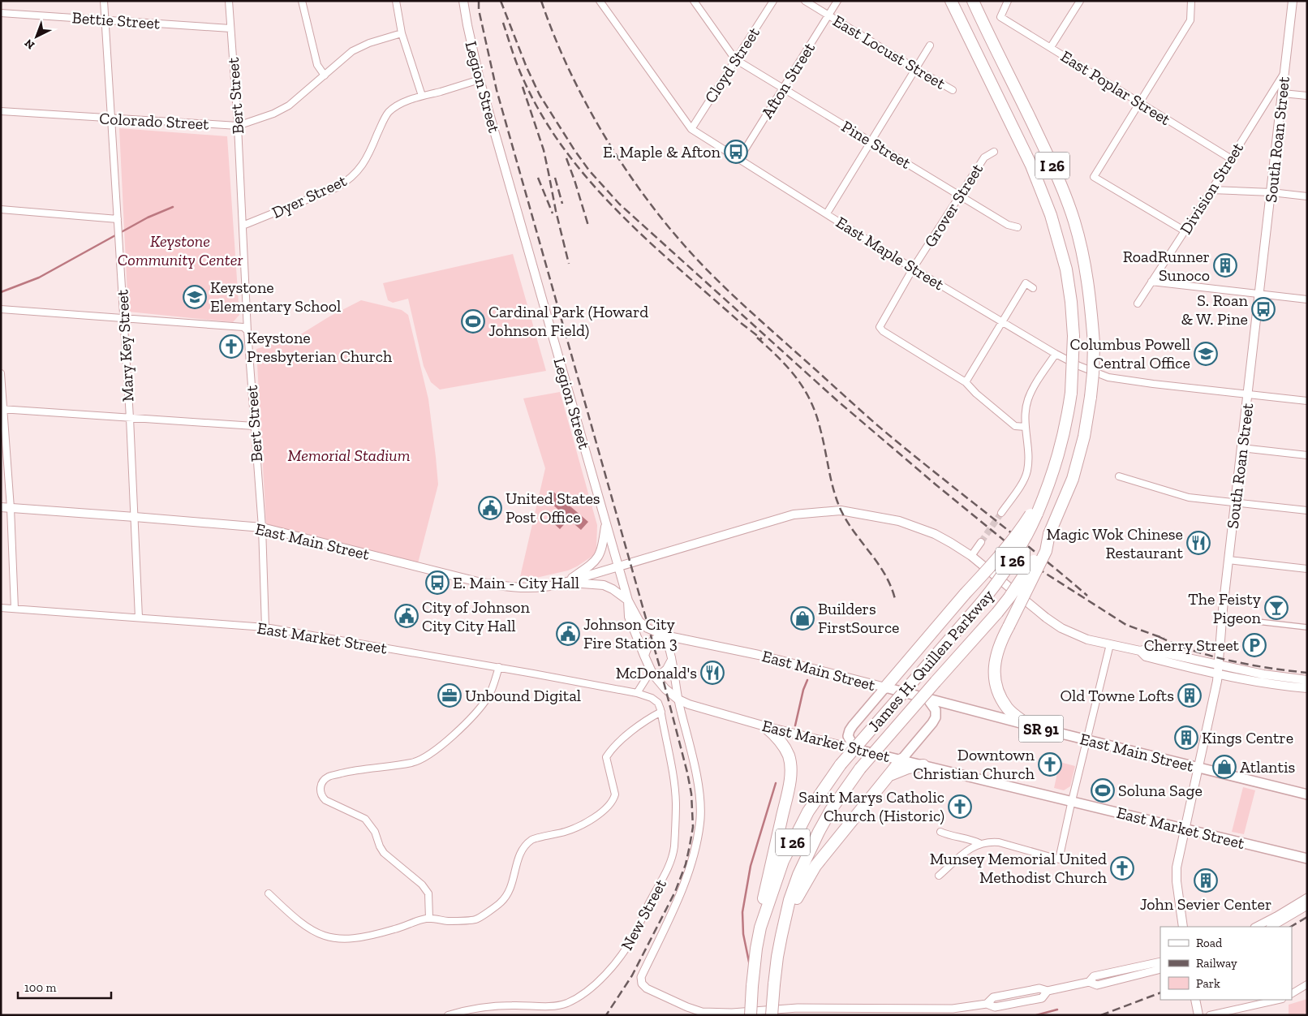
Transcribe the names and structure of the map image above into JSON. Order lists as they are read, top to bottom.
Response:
{
  "streets": {
    "highway": ["I 26", "James H. Quillen Parkway"],
    "main road": [
      "Legion Street",
      "South Roan Street",
      "East Main Street",
      "East Market Street",
      "SR 91"
    ],
    "street": [
      "Bettie Street",
      "East Locust Street",
      "Cloyd Street",
      "Afton Street",
      "East Poplar Street",
      "Bert Street",
      "Colorado Street",
      "Pine Street",
      "Division Street",
      "Dyer Street",
      "Grover Street",
      "East Maple Street",
      "Mary Key Street",
      "New Street"
    ]
  },
  "crossings": [
    ["Bettie Street", "Bert Street"],
    ["Bettie Street", "Mary Key Street"],
    ["East Locust Street", "Afton Street"],
    ["Cloyd Street", "Pine Street"],
    ["Cloyd Street", "East Maple Street"],
    ["Afton Street", "Pine Street"],
    ["Afton Street", "East Maple Street"],
    ["Legion Street", "Dyer Street"],
    ["Legion Street", "East Main Street"],
    ["Legion Street", "East Market Street"],
    ["East Poplar Street", "Division Street"],
    ["Bert Street", "Colorado Street"],
    ["Bert Street", "Dyer Street"],
    ["Bert Street", "East Main Street"],
    ["Bert Street", "East Market Street"],
    ["Colorado Street", "Mary Key Street"],
    ["South Roan Street", "Division Street"],
    ["South Roan Street", "East Maple Street"],
    ["South Roan Street", "East Main Street"],
    ["South Roan Street", "East Market Street"],
    ["Pine Street", "Grover Street"],
    ["I 26", "James H. Quillen Parkway"],
    ["Grover Street", "East Maple Street"],
    ["Mary Key Street", "East Main Street"],
    ["Mary Key Street", "East Market Street"],
    ["East Market Street", "New Street"]
  ],
  "parks": ["Keystone Community Center", "Memorial Stadium"],
  "places": {
    "bus stop": ["E. Maple & Afton", "S. Roan & W. Pine", "E. Main - City Hall"],
    "building": [
      "RoadRunner Sunoco",
      "Old Towne Lofts",
      "Kings Centre",
      "John Sevier Center"
    ],
    "school or university": ["Keystone Elementary School", "Columbus Powell Central Office"],
    "sports": ["Cardinal Park (Howard Johnson Field)", "Soluna Sage"],
    "church": [
      "Keystone Presbyterian Church",
      "Downtown Christian Church",
      "Saint Marys Catholic Church (Historic)",
      "Munsey Memorial United Methodist Church"
    ],
    "public building": ["United States Post Office", "City of Johnson City City Hall", "Johnson City Fire Station 3"],
    "restaurant": ["Magic Wok Chinese Restaurant", "McDonald's"],
    "bar": ["The Feisty Pigeon"],
    "shop": ["Builders FirstSource", "Atlantis"],
    "parking": ["Cherry Street"],
    "office": ["Unbound Digital"]
  },
  "legend": ["Road", "Railway", "Park"],
  "scale_bar": "100 m",
  "north": "bottom left"
}
